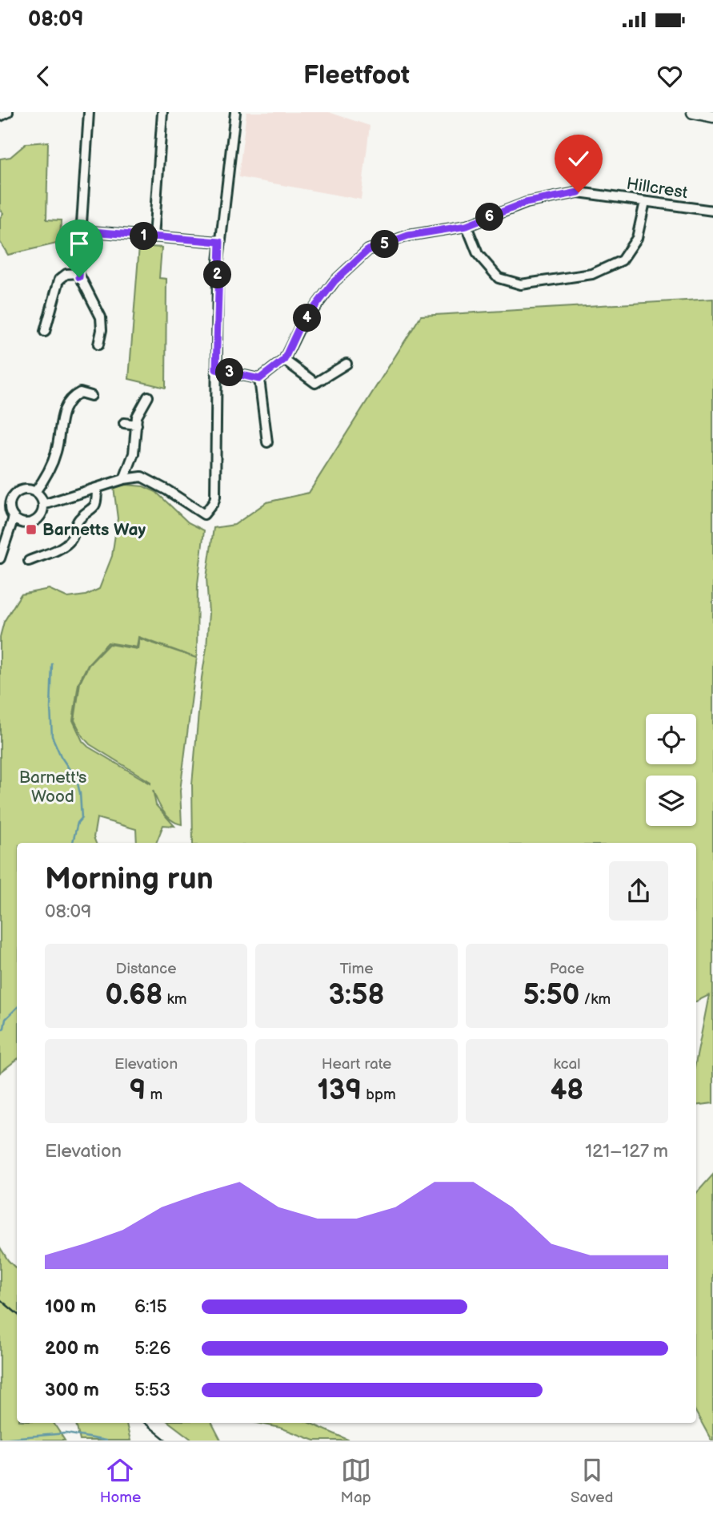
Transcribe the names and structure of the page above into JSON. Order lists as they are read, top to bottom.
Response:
{
  "streets": {
    "street": ["Hillcrest"]
  },
  "parks": ["Barnett's Wood"],
  "places": {
    "transit": ["Barnetts Way"]
  },
  "page": {
    "status": "08:09",
    "header": "Fleetfoot",
    "pins": [
      "6",
      "1",
      "5",
      "2",
      "4",
      "3"
    ],
    "heading": ["Morning run", "08:09"],
    "stats": [
      ["Distance", "0.68 km"],
      ["Time", "3:58"],
      ["Pace", "5:50 /km"],
      ["Elevation", "9 m"],
      ["Heart rate", "139 bpm"],
      ["kcal", "48"]
    ],
    "chart": ["Elevation", "121–127 m"],
    "list": [
      {
        "name": "100 m",
        "note": "6:15"
      },
      {
        "name": "200 m",
        "note": "5:26"
      },
      {
        "name": "300 m",
        "note": "5:53"
      }
    ],
    "tabs": ["Home", "Map", "Saved"]
  }
}
